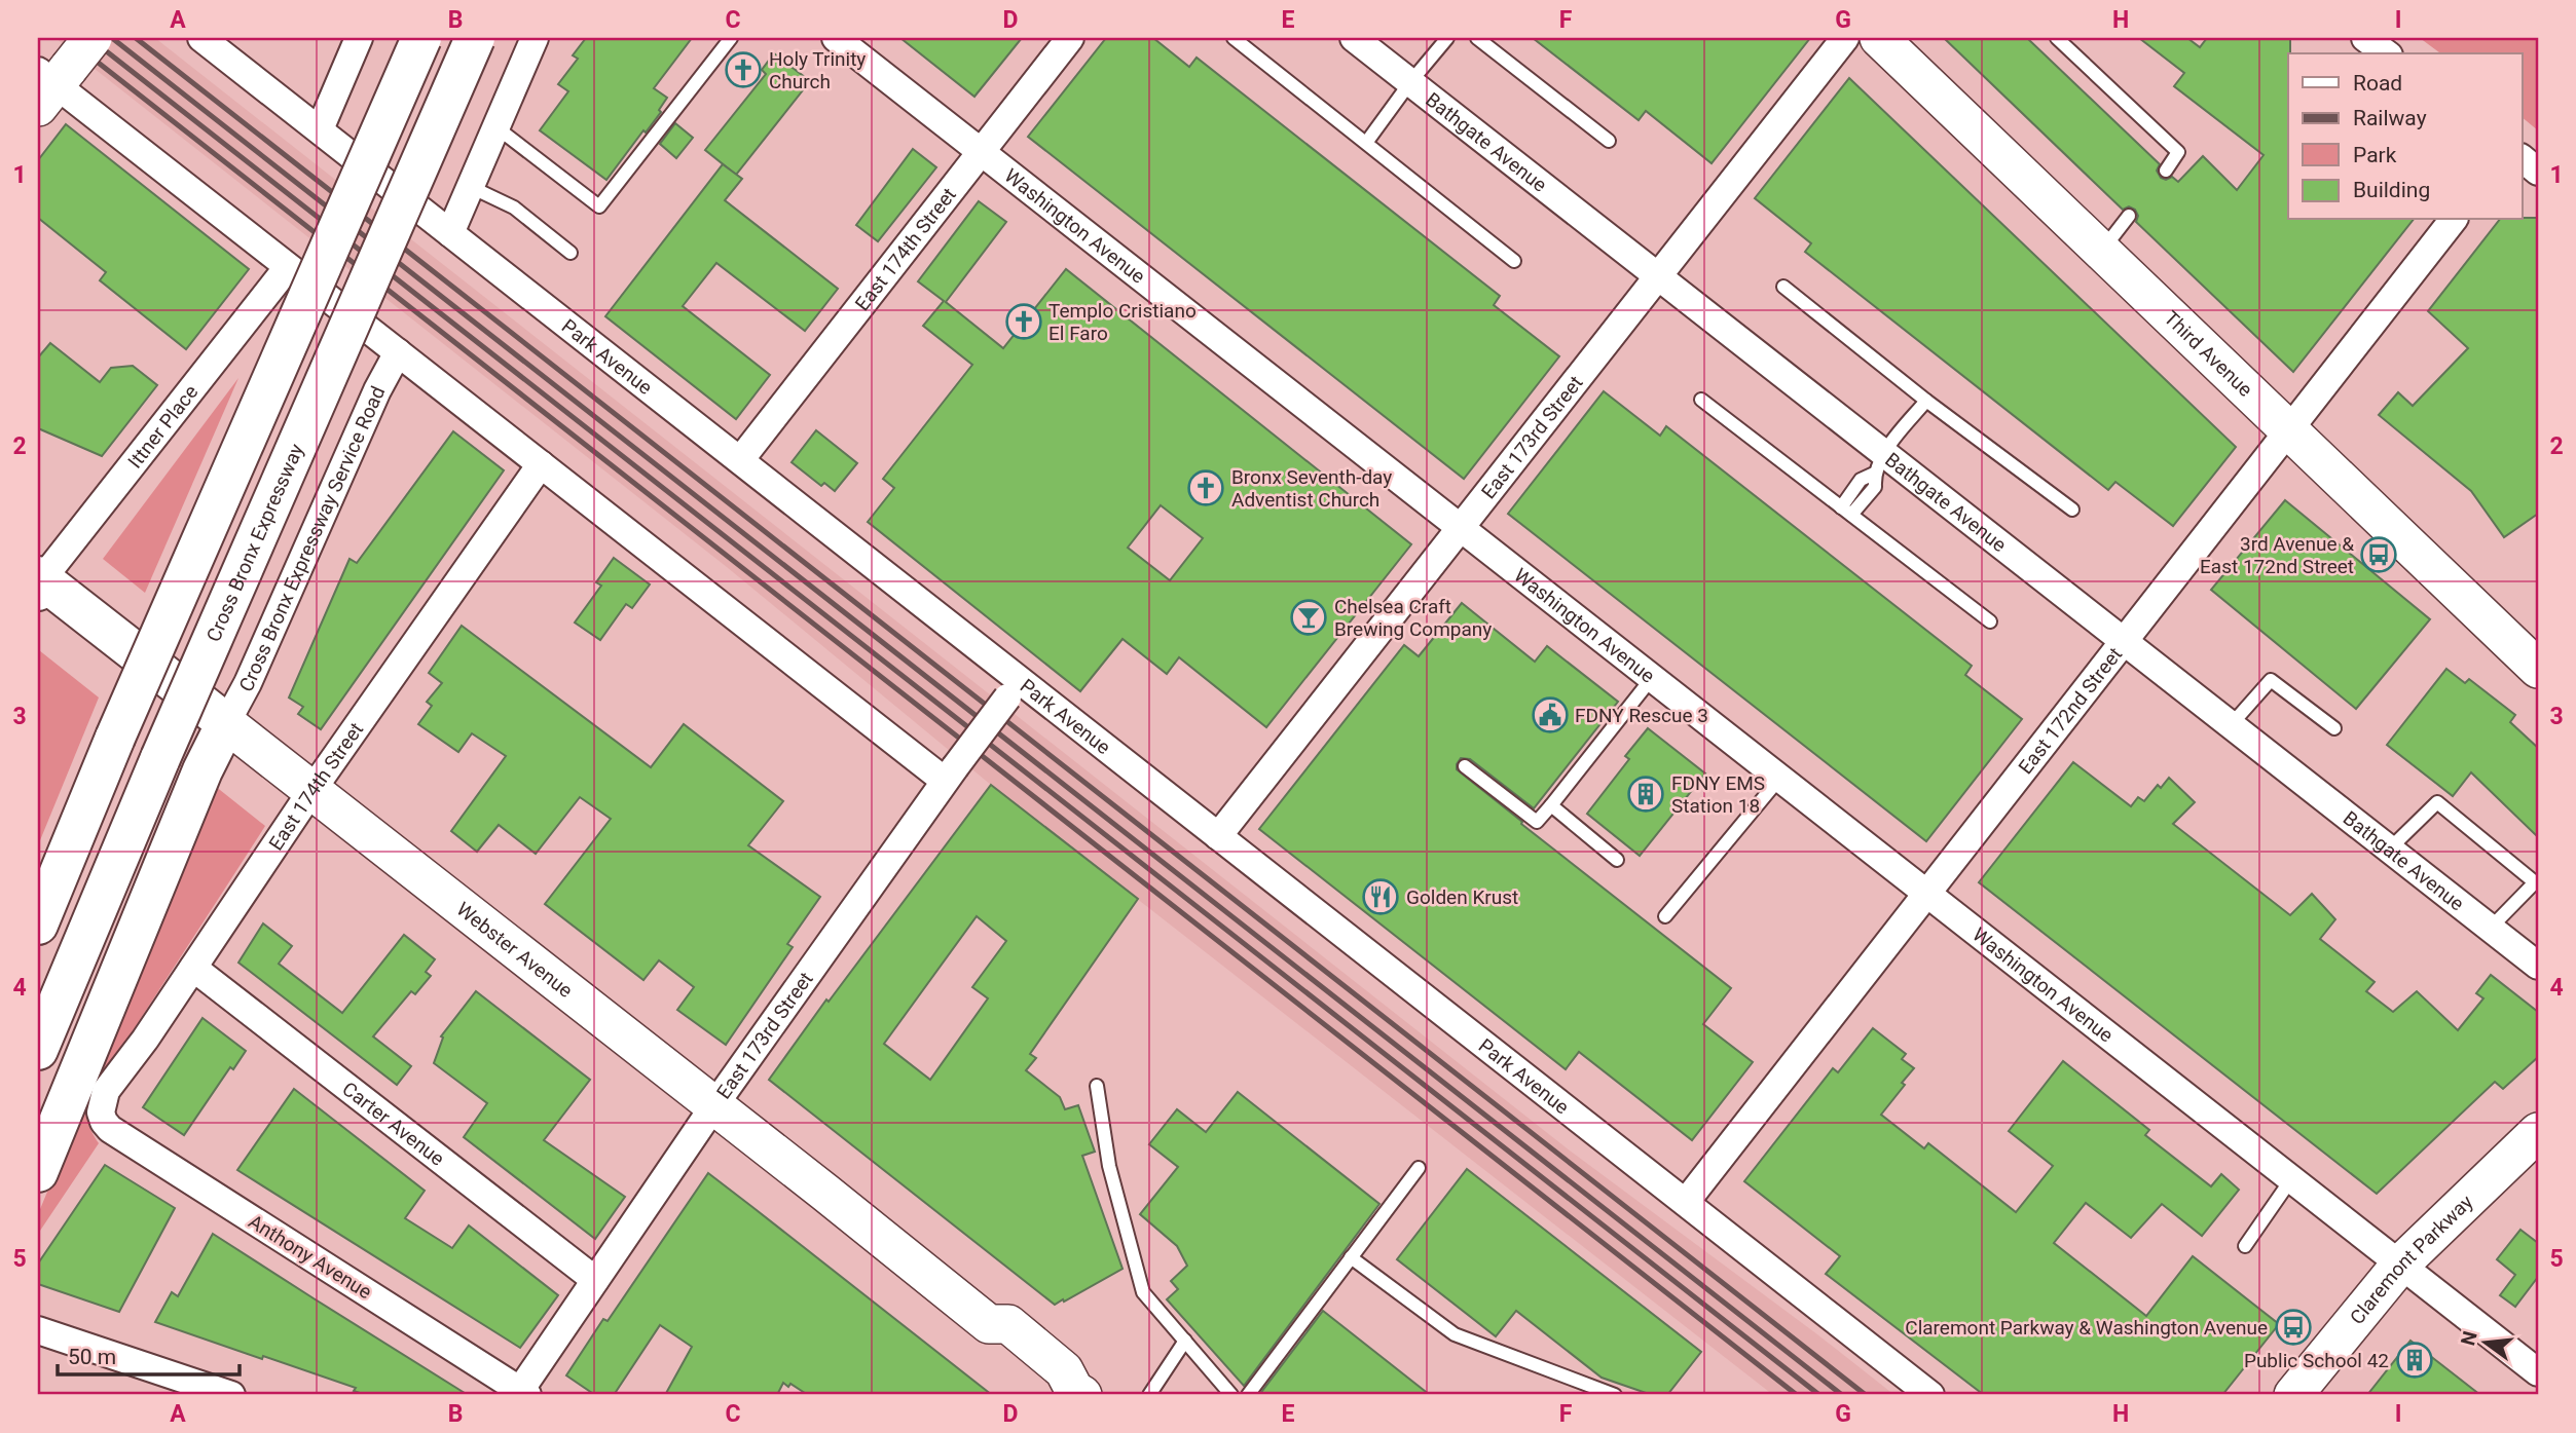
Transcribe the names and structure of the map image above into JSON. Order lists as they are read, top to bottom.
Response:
{
  "streets": {
    "main road": [
      "Third Avenue",
      "Cross Bronx Expressway",
      "Webster Avenue",
      "Claremont Parkway"
    ],
    "street": [
      "Bathgate Avenue",
      "Washington Avenue",
      "East 174th Street",
      "Park Avenue",
      "Ittner Place",
      "East 173rd Street",
      "Cross Bronx Expressway Service Road",
      "East 172nd Street",
      "Carter Avenue",
      "Anthony Avenue"
    ]
  },
  "crossings": [
    ["Bathgate Avenue", "East 173rd Street"],
    ["Bathgate Avenue", "East 172nd Street"],
    ["Washington Avenue", "East 174th Street"],
    ["Washington Avenue", "East 173rd Street"],
    ["Washington Avenue", "East 172nd Street"],
    ["Washington Avenue", "Claremont Parkway"],
    ["East 174th Street", "Park Avenue"],
    ["East 174th Street", "Webster Avenue"],
    ["East 174th Street", "Carter Avenue"],
    ["East 174th Street", "Anthony Avenue"],
    ["Third Avenue", "East 172nd Street"],
    ["Park Avenue", "East 173rd Street"],
    ["Park Avenue", "East 172nd Street"],
    ["Ittner Place", "Webster Avenue"],
    ["East 173rd Street", "Webster Avenue"],
    ["East 173rd Street", "Carter Avenue"],
    ["East 173rd Street", "Anthony Avenue"],
    ["Cross Bronx Expressway Service Road", "Webster Avenue"]
  ],
  "places": {
    "church": ["Holy Trinity Church", "Templo Cristiano El Faro", "Bronx Seventh-day Adventist Church"],
    "bus stop": ["3rd Avenue & East 172nd Street", "Claremont Parkway & Washington Avenue"],
    "bar": ["Chelsea Craft Brewing Company"],
    "public building": ["FDNY Rescue 3"],
    "building": ["FDNY EMS Station 18", "Public School 42"],
    "restaurant": ["Golden Krust"]
  },
  "legend": [
    "Road",
    "Railway",
    "Park",
    "Building"
  ],
  "scale_bar": "50 m",
  "north": "left",
  "grid": {
    "columns": [
      "A",
      "B",
      "C",
      "D",
      "E",
      "F",
      "G",
      "H",
      "I"
    ],
    "rows": [
      "1",
      "2",
      "3",
      "4",
      "5"
    ]
  }
}
